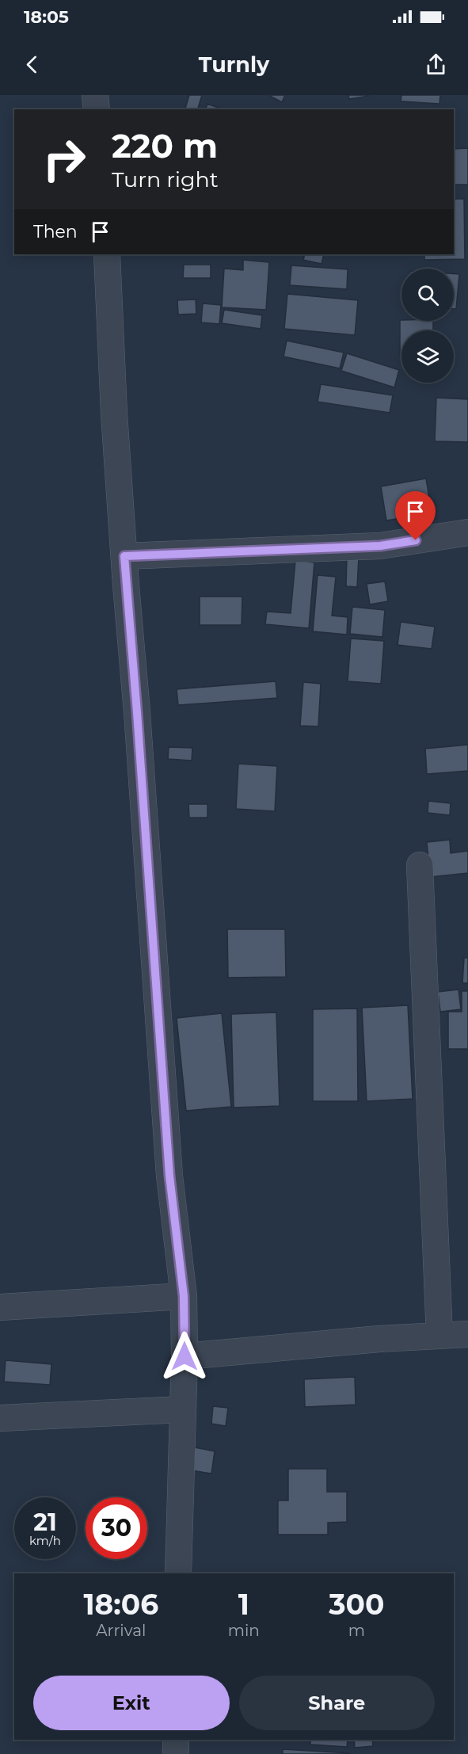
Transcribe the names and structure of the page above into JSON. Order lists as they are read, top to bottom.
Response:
{
  "page": {
    "status": "18:05",
    "header": "Turnly",
    "turn": ["220 m", "Turn right"],
    "then": "Then",
    "speed": "21 km/h",
    "limit": "30",
    "eta": [
      "18:06",
      "Arrival",
      "1",
      "min",
      "300",
      "m"
    ],
    "buttons": ["Exit", "Share"]
  }
}
